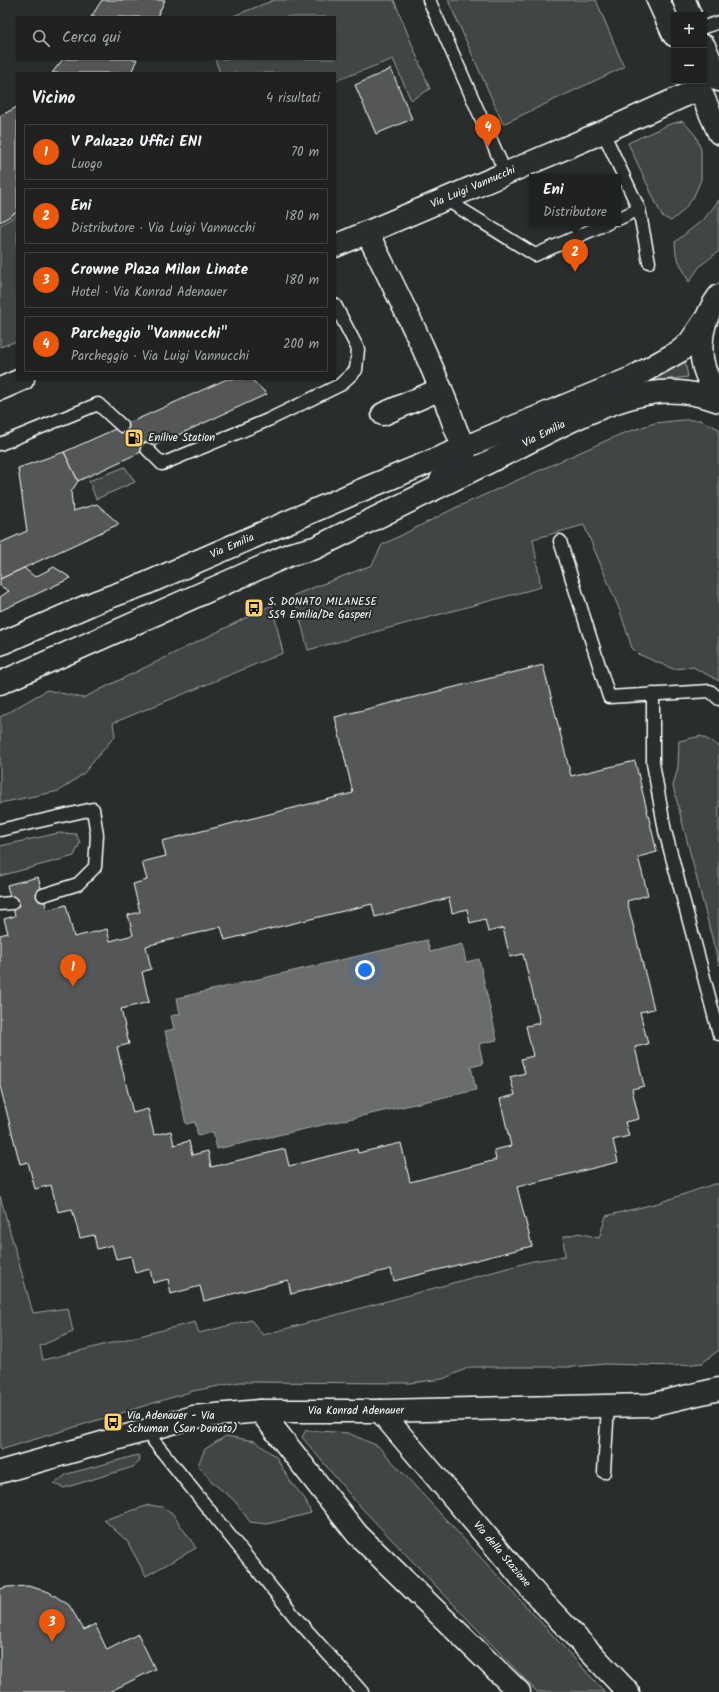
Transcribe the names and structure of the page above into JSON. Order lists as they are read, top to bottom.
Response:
{
  "streets": {
    "main road": [
      "Via Luigi Vannucchi",
      "Via Emilia",
      "Via Konrad Adenauer",
      "Via della Stazione"
    ]
  },
  "crossings": [
    ["Via Konrad Adenauer", "Via della Stazione"]
  ],
  "places": {
    "fuel station": ["Enilive Station"],
    "bus stop": ["S. DONATO MILANESE SS9 Emilia/De Gasperi", "Via Adenauer - Via Schuman (San Donato)"]
  },
  "page": {
    "map_buttons": ["+", "−"],
    "search": "Cerca qui",
    "heading": ["Vicino", "4 risultati"],
    "pins": [
      "4",
      "2",
      "1",
      "3"
    ],
    "list": [
      {
        "mark": "1",
        "name": "V Palazzo Uffici ENI",
        "note": "Luogo",
        "value": "70 m"
      },
      {
        "mark": "2",
        "name": "Eni",
        "note": "Distributore · Via Luigi Vannucchi",
        "value": "180 m"
      },
      {
        "mark": "3",
        "name": "Crowne Plaza Milan Linate",
        "note": "Hotel · Via Konrad Adenauer",
        "value": "180 m"
      },
      {
        "mark": "4",
        "name": "Parcheggio \"Vannucchi\"",
        "note": "Parcheggio · Via Luigi Vannucchi",
        "value": "200 m"
      }
    ],
    "popup": ["Eni", "Distributore"]
  }
}
